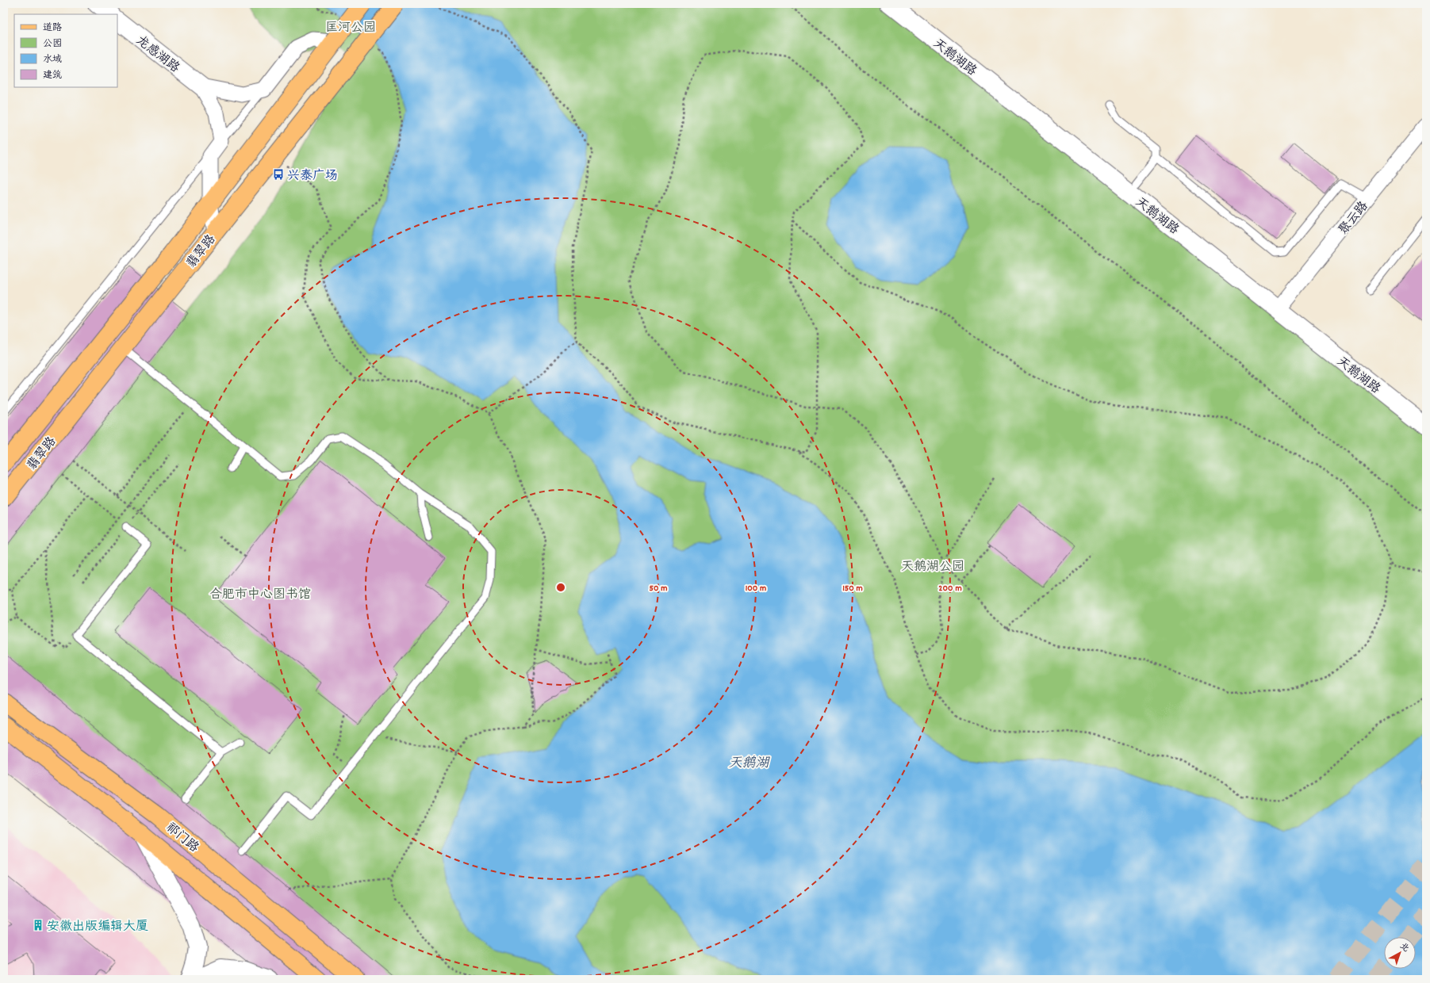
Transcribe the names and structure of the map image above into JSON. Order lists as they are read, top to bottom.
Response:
{
  "streets": {
    "main road": ["翡翠路", "祁门路"],
    "street": ["龙感湖路", "天鹅湖路", "聚云路"]
  },
  "crossings": [
    ["天鹅湖路", "聚云路"]
  ],
  "water": ["天鹅湖"],
  "parks": ["匡河公园", "天鹅湖公园", "合肥市中心图书馆"],
  "places": {
    "bus stop": ["兴泰广场"],
    "building": ["安徽出版编辑大厦"]
  },
  "legend": [
    "道路",
    "公园",
    "水域",
    "建筑"
  ],
  "north": "top right",
  "rings": [
    "50 m",
    "100 m",
    "150 m",
    "200 m"
  ]
}
